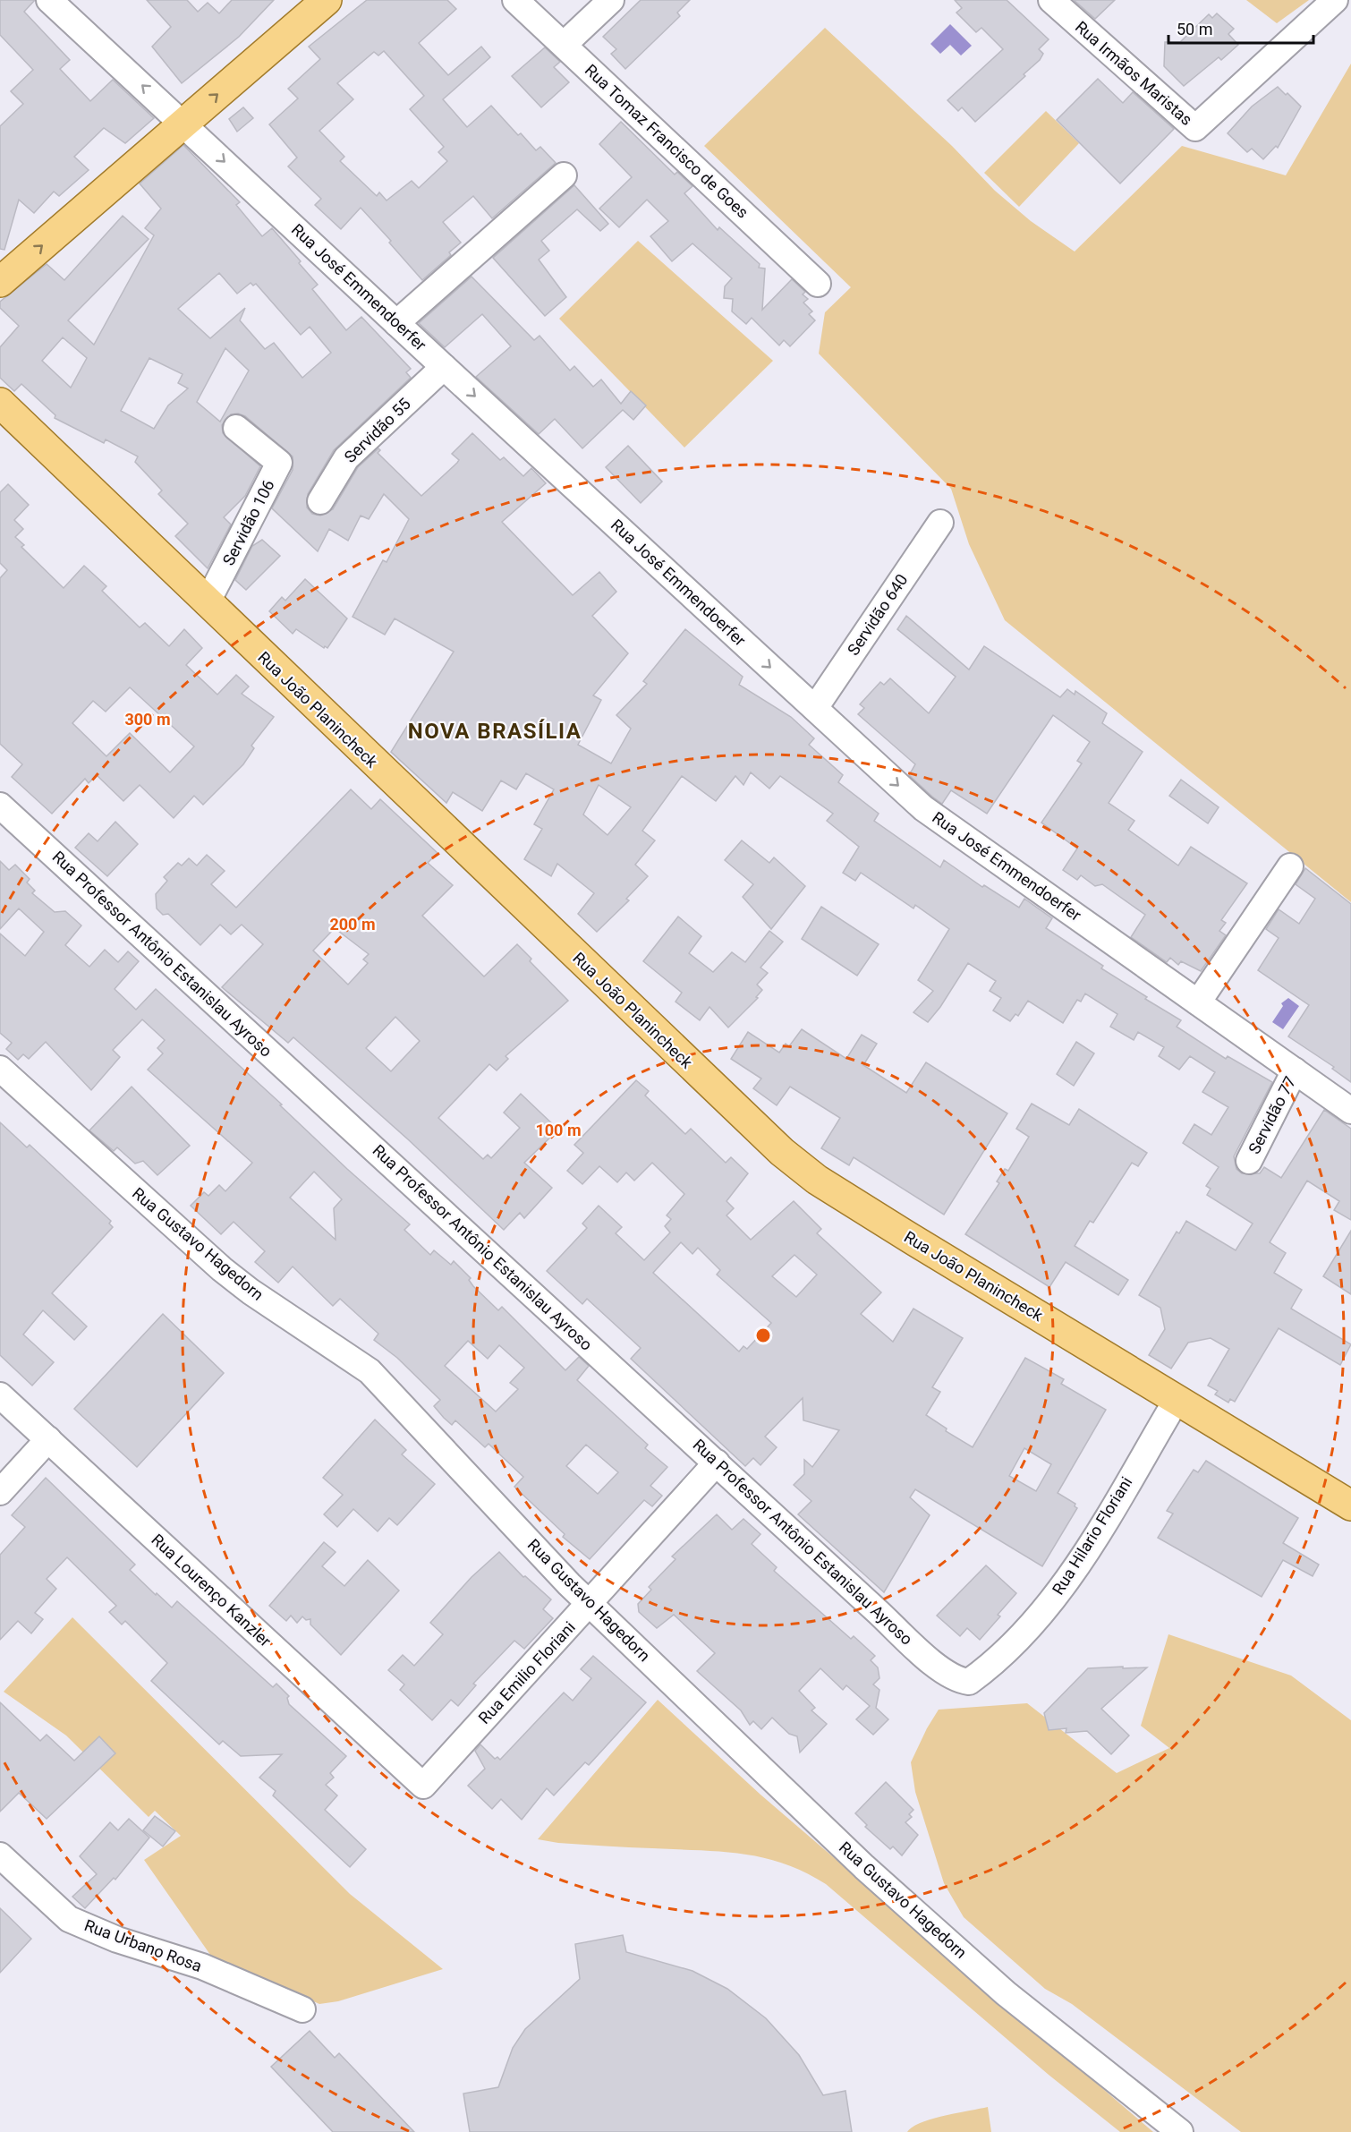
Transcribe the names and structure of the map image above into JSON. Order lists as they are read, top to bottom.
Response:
{
  "streets": {
    "main road": ["Rua João Planincheck"],
    "street": [
      "Rua Irmãos Maristas",
      "Rua Tomaz Francisco de Goes",
      "Rua José Emmendoerfer",
      "Servidão 55",
      "Servidão 106",
      "Servidão 640",
      "Rua Professor Antônio Estanislau Ayroso",
      "Servidão 77",
      "Rua Gustavo Hagedorn",
      "Rua Hilario Floriani",
      "Rua Lourenço Kanzler",
      "Rua Emilio Floriani",
      "Rua Urbano Rosa"
    ]
  },
  "crossings": [
    ["Rua José Emmendoerfer", "Servidão 55"],
    ["Rua José Emmendoerfer", "Servidão 640"],
    ["Rua José Emmendoerfer", "Servidão 77"],
    ["Servidão 106", "Rua João Planincheck"],
    ["Rua João Planincheck", "Rua Hilario Floriani"],
    ["Rua Professor Antônio Estanislau Ayroso", "Rua Hilario Floriani"],
    ["Rua Professor Antônio Estanislau Ayroso", "Rua Emilio Floriani"],
    ["Rua Gustavo Hagedorn", "Rua Emilio Floriani"],
    ["Rua Lourenço Kanzler", "Rua Emilio Floriani"]
  ],
  "districts": ["NOVA BRASÍLIA"],
  "scale_bar": "50 m",
  "rings": ["300 m", "200 m", "100 m"]
}
